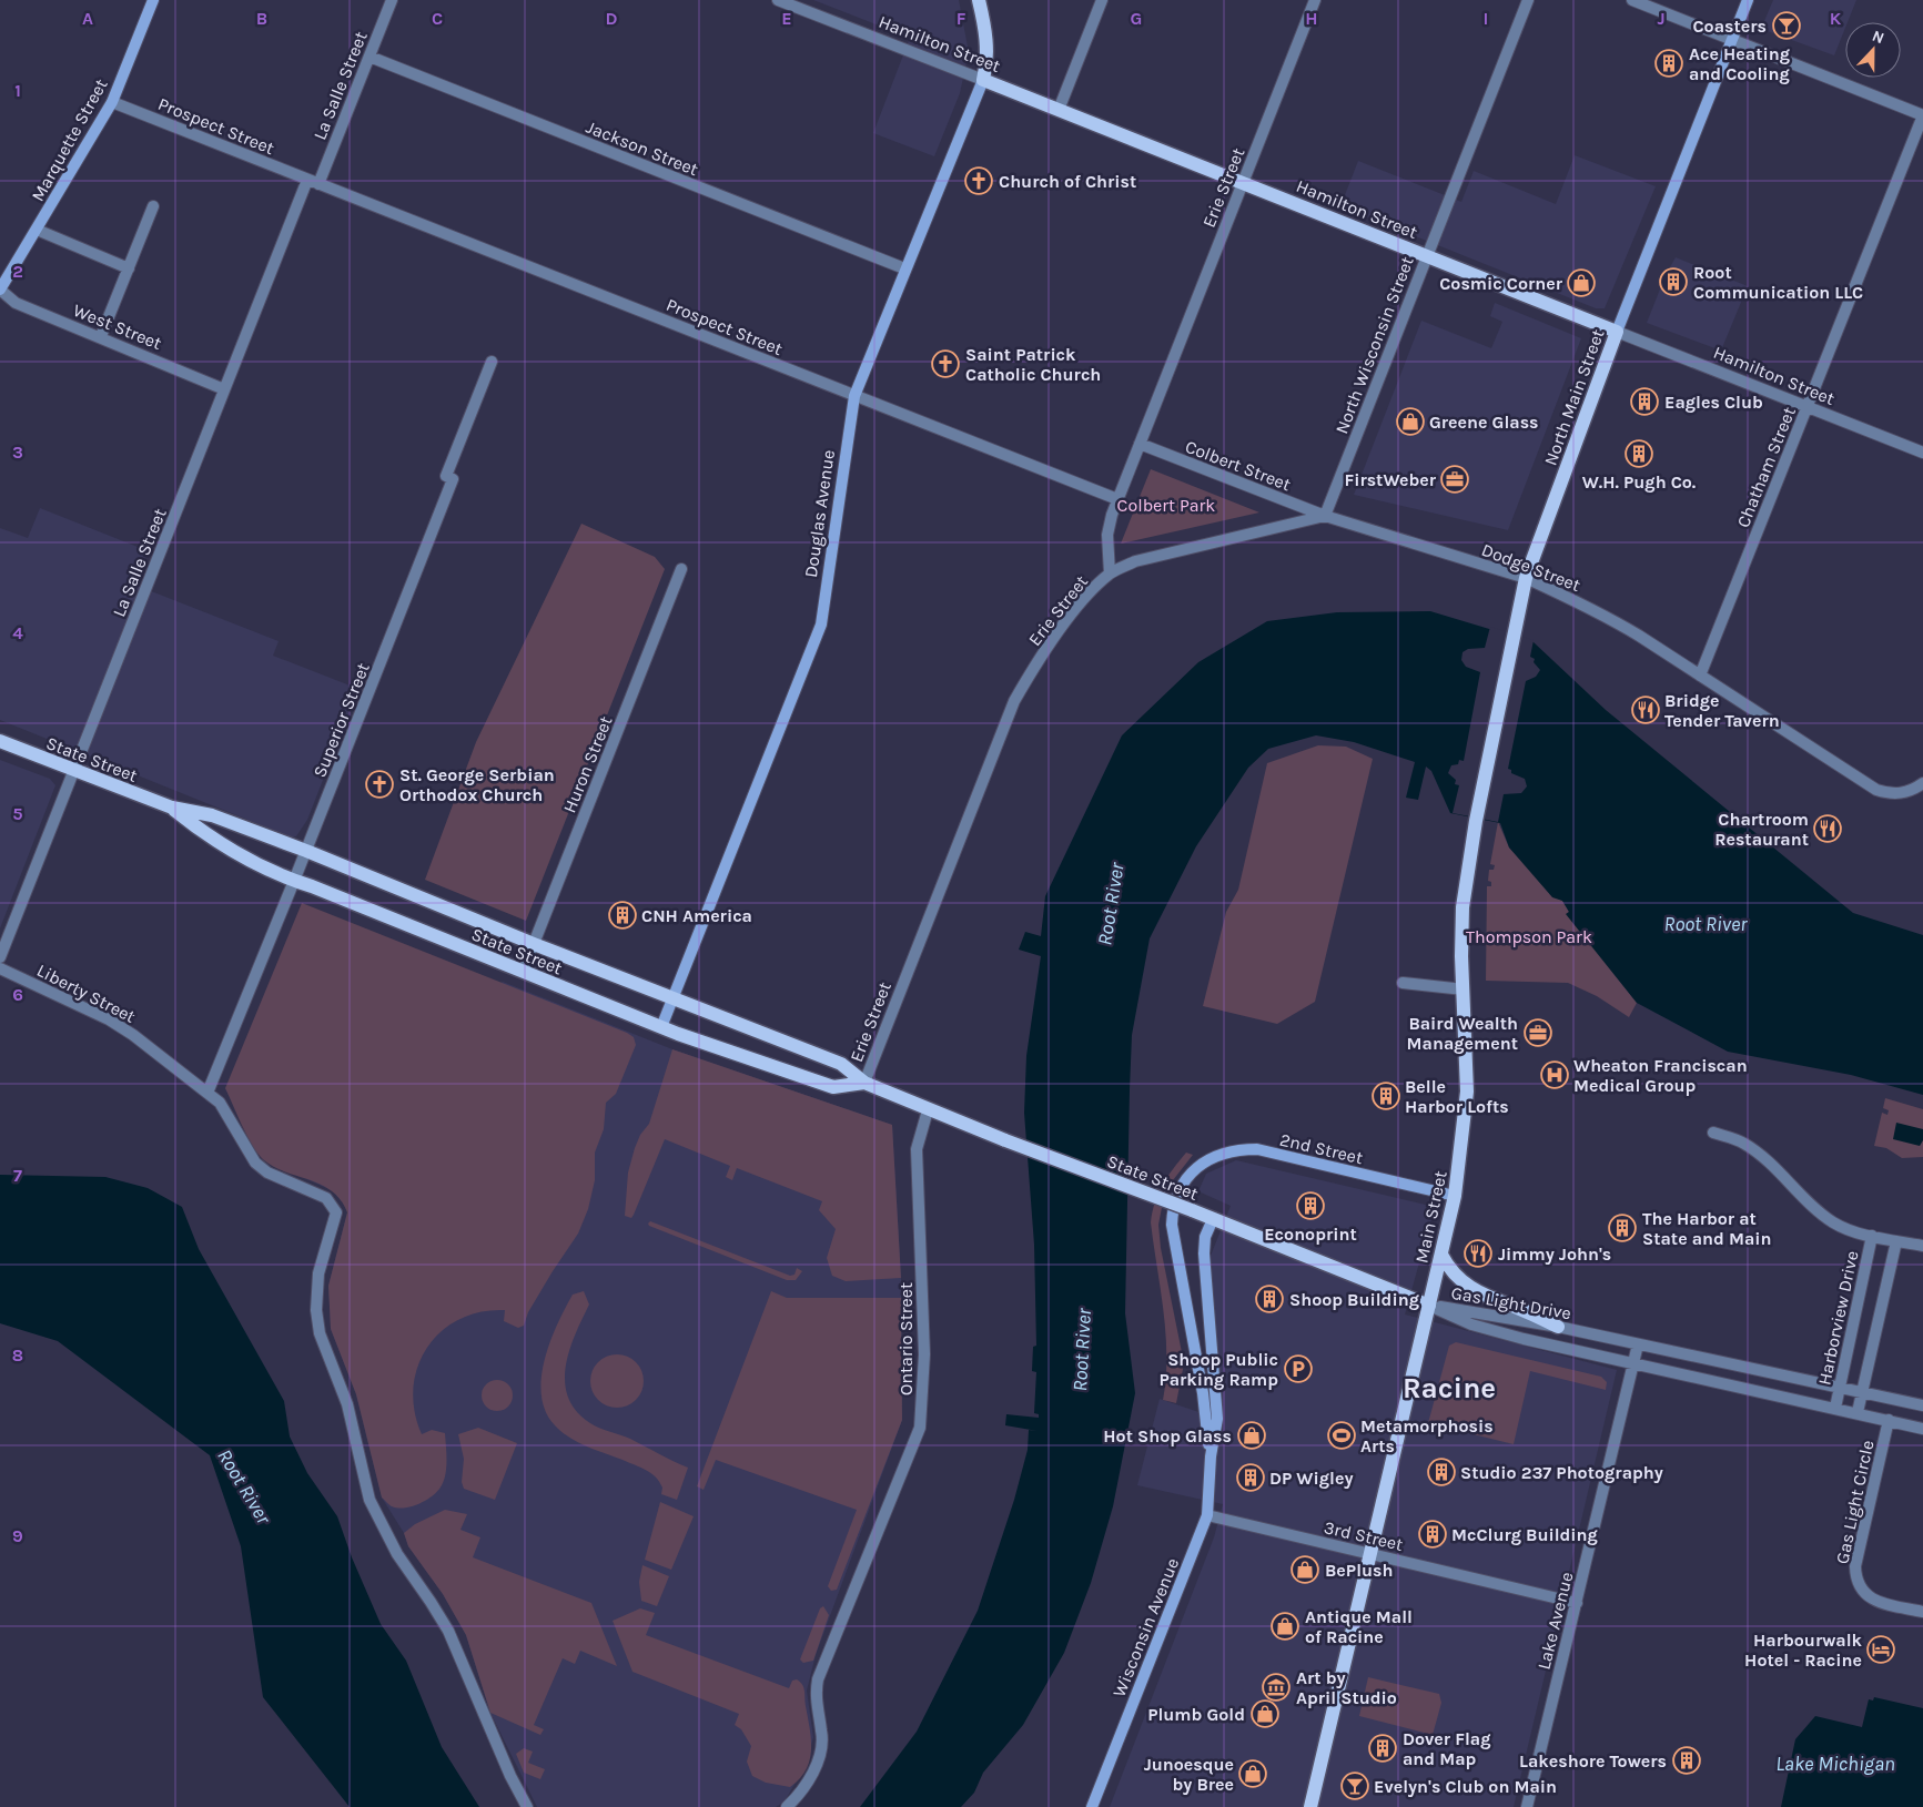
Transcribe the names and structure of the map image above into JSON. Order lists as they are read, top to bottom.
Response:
{
  "streets": {
    "main road": [
      "Hamilton Street",
      "North Main Street",
      "Douglas Avenue",
      "State Street",
      "Main Street"
    ],
    "street": [
      "La Salle Street",
      "Prospect Street",
      "Marquette Street",
      "Jackson Street",
      "Erie Street",
      "West Street",
      "North Wisconsin Street",
      "Colbert Street",
      "Chatham Street",
      "Dodge Street",
      "Superior Street",
      "Huron Street",
      "Liberty Street",
      "2nd Street",
      "Gas Light Drive",
      "Harborview Drive",
      "Ontario Street",
      "Gas Light Circle",
      "3rd Street",
      "Lake Avenue",
      "Wisconsin Avenue"
    ]
  },
  "crossings": [
    ["Hamilton Street", "Erie Street"],
    ["Hamilton Street", "North Wisconsin Street"],
    ["Hamilton Street", "North Main Street"],
    ["Hamilton Street", "Chatham Street"],
    ["Hamilton Street", "Douglas Avenue"],
    ["La Salle Street", "Prospect Street"],
    ["La Salle Street", "Jackson Street"],
    ["La Salle Street", "West Street"],
    ["La Salle Street", "State Street"],
    ["Prospect Street", "Marquette Street"],
    ["Prospect Street", "Erie Street"],
    ["Prospect Street", "Douglas Avenue"],
    ["Marquette Street", "West Street"],
    ["Jackson Street", "Douglas Avenue"],
    ["Erie Street", "Colbert Street"],
    ["Erie Street", "State Street"],
    ["North Wisconsin Street", "Colbert Street"],
    ["North Wisconsin Street", "Dodge Street"],
    ["North Main Street", "Dodge Street"],
    ["North Main Street", "Main Street"],
    ["Colbert Street", "Dodge Street"],
    ["Chatham Street", "Dodge Street"],
    ["Douglas Avenue", "State Street"],
    ["Superior Street", "State Street"],
    ["Superior Street", "Liberty Street"],
    ["State Street", "Huron Street"],
    ["State Street", "Main Street"],
    ["State Street", "Gas Light Drive"],
    ["State Street", "Ontario Street"],
    ["State Street", "Wisconsin Avenue"],
    ["2nd Street", "Main Street"],
    ["2nd Street", "Wisconsin Avenue"],
    ["Main Street", "Gas Light Drive"],
    ["Main Street", "3rd Street"],
    ["Gas Light Drive", "Harborview Drive"],
    ["Gas Light Drive", "Gas Light Circle"],
    ["Gas Light Drive", "Lake Avenue"],
    ["3rd Street", "Lake Avenue"],
    ["3rd Street", "Wisconsin Avenue"]
  ],
  "districts": ["Racine"],
  "water": ["Root River", "Lake Michigan"],
  "parks": ["Colbert Park", "Thompson Park"],
  "places": {
    "bar": ["Coasters", "Evelyn's Club on Main"],
    "building": [
      "Ace Heating and Cooling",
      "Root Communication LLC",
      "Eagles Club",
      "W.H. Pugh Co.",
      "CNH America",
      "Belle Harbor Lofts",
      "Econoprint",
      "The Harbor at State and Main",
      "Shoop Building",
      "Studio 237 Photography",
      "DP Wigley",
      "McClurg Building",
      "Dover Flag and Map",
      "Lakeshore Towers"
    ],
    "church": ["Church of Christ", "Saint Patrick Catholic Church", "St. George Serbian Orthodox Church"],
    "shop": [
      "Cosmic Corner",
      "Greene Glass",
      "Hot Shop Glass",
      "BePlush",
      "Antique Mall of Racine",
      "Plumb Gold",
      "Junoesque by Bree"
    ],
    "office": ["FirstWeber", "Baird Wealth Management"],
    "restaurant": ["Bridge Tender Tavern", "Chartroom Restaurant", "Jimmy John's"],
    "hospital": ["Wheaton Franciscan Medical Group"],
    "parking": ["Shoop Public Parking Ramp"],
    "sports": ["Metamorphosis Arts"],
    "hotel": ["Harbourwalk Hotel - Racine"],
    "museum": ["Art by April Studio"]
  },
  "north": "top",
  "grid": {
    "columns": [
      "A",
      "B",
      "C",
      "D",
      "E",
      "F",
      "G",
      "H",
      "I",
      "J",
      "K"
    ],
    "rows": [
      "1",
      "2",
      "3",
      "4",
      "5",
      "6",
      "7",
      "8",
      "9"
    ]
  }
}
